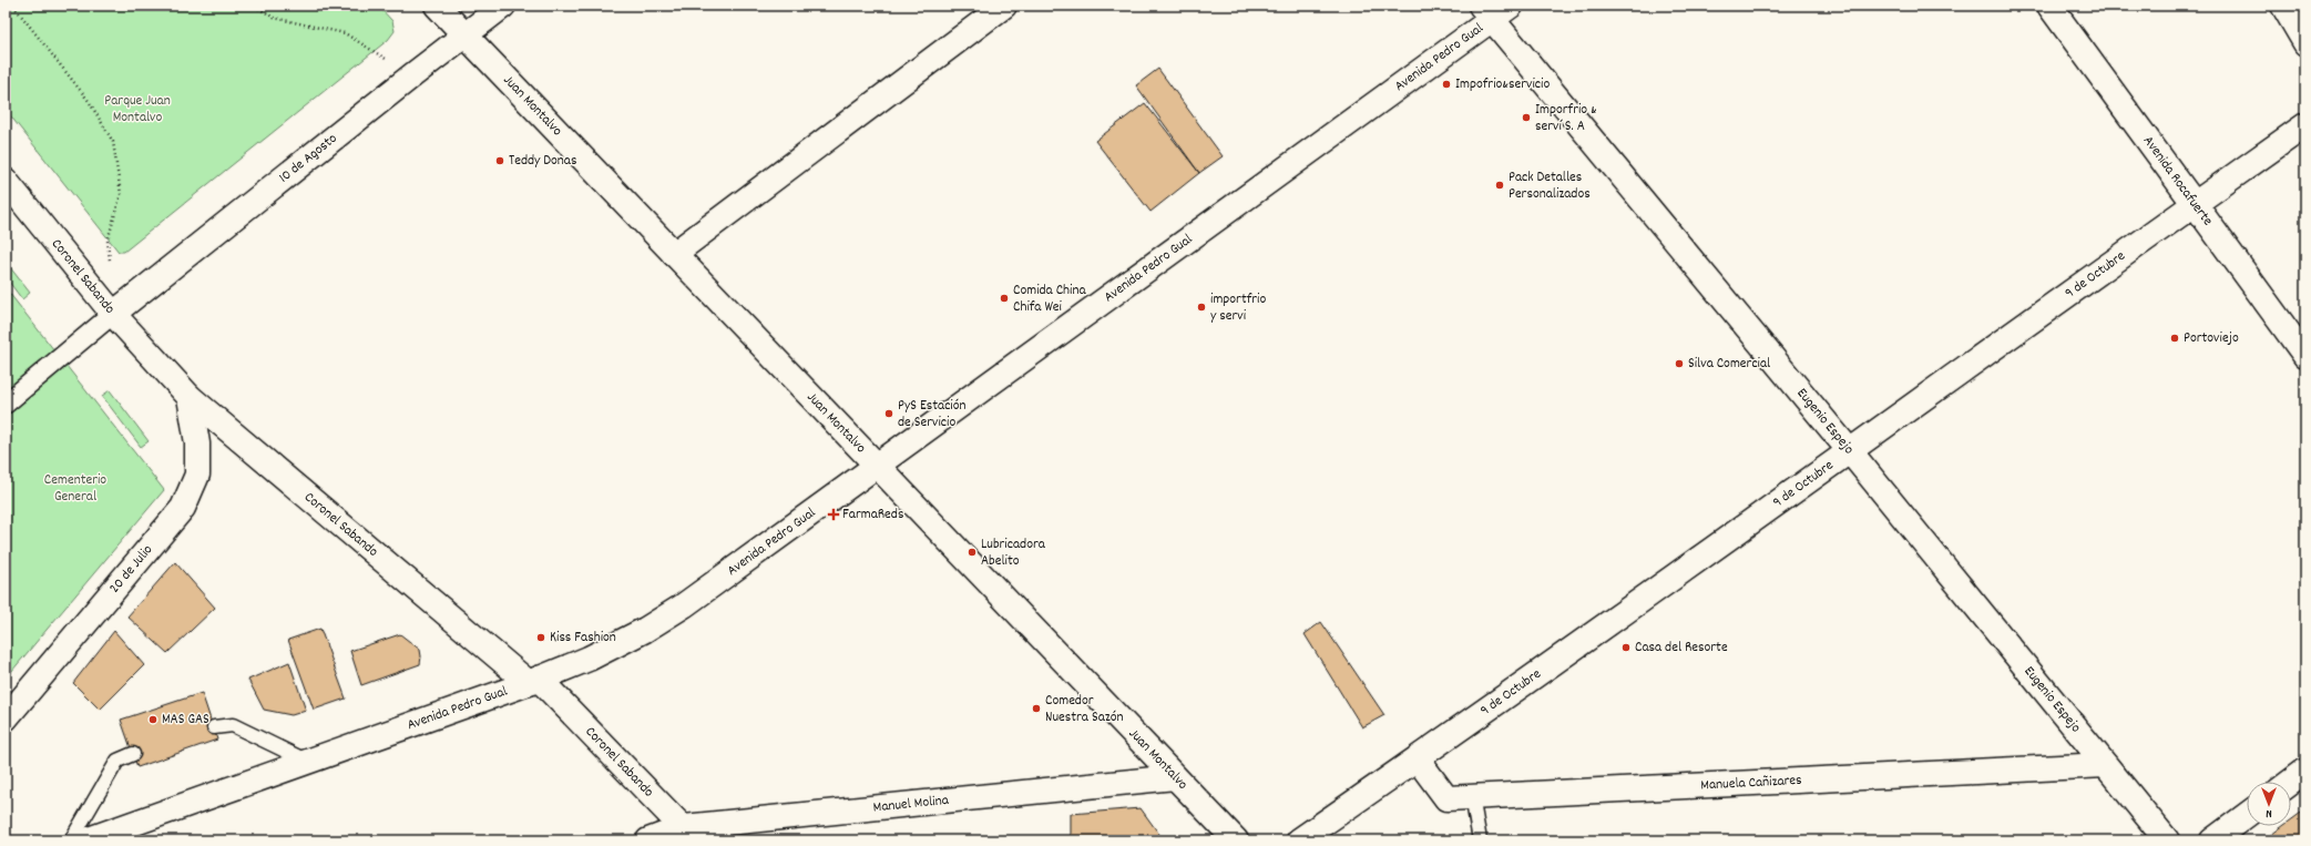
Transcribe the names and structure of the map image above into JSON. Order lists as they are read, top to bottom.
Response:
{
  "streets": {
    "main road": [
      "Avenida Pedro Gual",
      "Juan Montalvo",
      "10 de Agosto",
      "Avenida Rocafuerte",
      "9 de Octubre",
      "Coronel Sabando",
      "Eugenio Espejo",
      "20 de Julio",
      "Manuela Cañizares",
      "Manuel Molina"
    ]
  },
  "crossings": [
    ["Avenida Pedro Gual", "Juan Montalvo"],
    ["Avenida Pedro Gual", "Coronel Sabando"],
    ["Avenida Pedro Gual", "Eugenio Espejo"],
    ["Juan Montalvo", "10 de Agosto"],
    ["Juan Montalvo", "Manuel Molina"],
    ["10 de Agosto", "Coronel Sabando"],
    ["Avenida Rocafuerte", "9 de Octubre"],
    ["9 de Octubre", "Eugenio Espejo"],
    ["9 de Octubre", "Manuela Cañizares"],
    ["Coronel Sabando", "20 de Julio"],
    ["Coronel Sabando", "Manuel Molina"],
    ["Eugenio Espejo", "Manuela Cañizares"]
  ],
  "parks": ["Parque Juan Montalvo", "Cementerio General"],
  "places": {
    "other": [
      "Impofrio&servicio",
      "Imporfrio & serví S. A",
      "Teddy Donas",
      "Pack Detalles Personalizados",
      "Comida China Chifa Wei",
      "importfrio y servi",
      "Portoviejo",
      "Silva Comercial",
      "PyS Estación de Servicio",
      "Lubricadora Abelito",
      "Kiss Fashion",
      "Casa del Resorte",
      "Comedor Nuestra Sazón",
      "MAS GAS"
    ],
    "health": ["FarmaReds"]
  },
  "north": "bottom"
}
